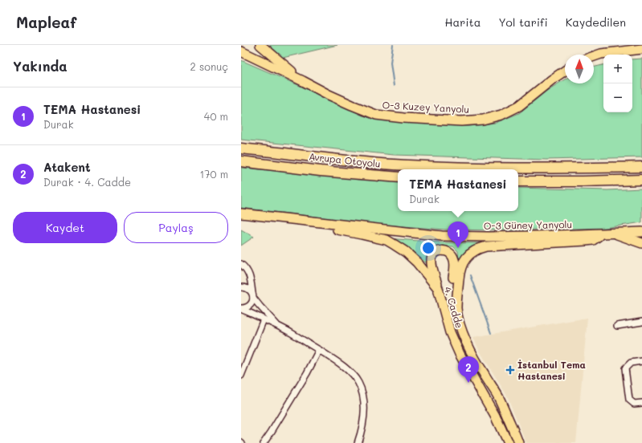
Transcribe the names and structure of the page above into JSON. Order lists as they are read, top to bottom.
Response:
{
  "streets": {
    "highway": ["Avrupa Otoyolu"],
    "main road": ["O-3 Kuzey Yanyolu", "O-3 Güney Yanyolu", "4. Cadde"]
  },
  "crossings": [
    ["O-3 Güney Yanyolu", "4. Cadde"]
  ],
  "places": {
    "health": ["İstanbul Tema Hastanesi"]
  },
  "north": "top",
  "page": {
    "header": "Mapleaf",
    "nav": ["Harita", "Yol tarifi", "Kaydedilen"],
    "heading": ["Yakında", "2 sonuç"],
    "map_buttons": ["+", "−"],
    "list": [
      {
        "mark": "1",
        "name": "TEMA Hastanesi",
        "note": "Durak",
        "value": "40 m"
      },
      {
        "mark": "2",
        "name": "Atakent",
        "note": "Durak · 4. Cadde",
        "value": "170 m"
      }
    ],
    "popup": ["TEMA Hastanesi", "Durak"],
    "buttons": ["Kaydet", "Paylaş"],
    "pins": ["1", "2"]
  }
}
